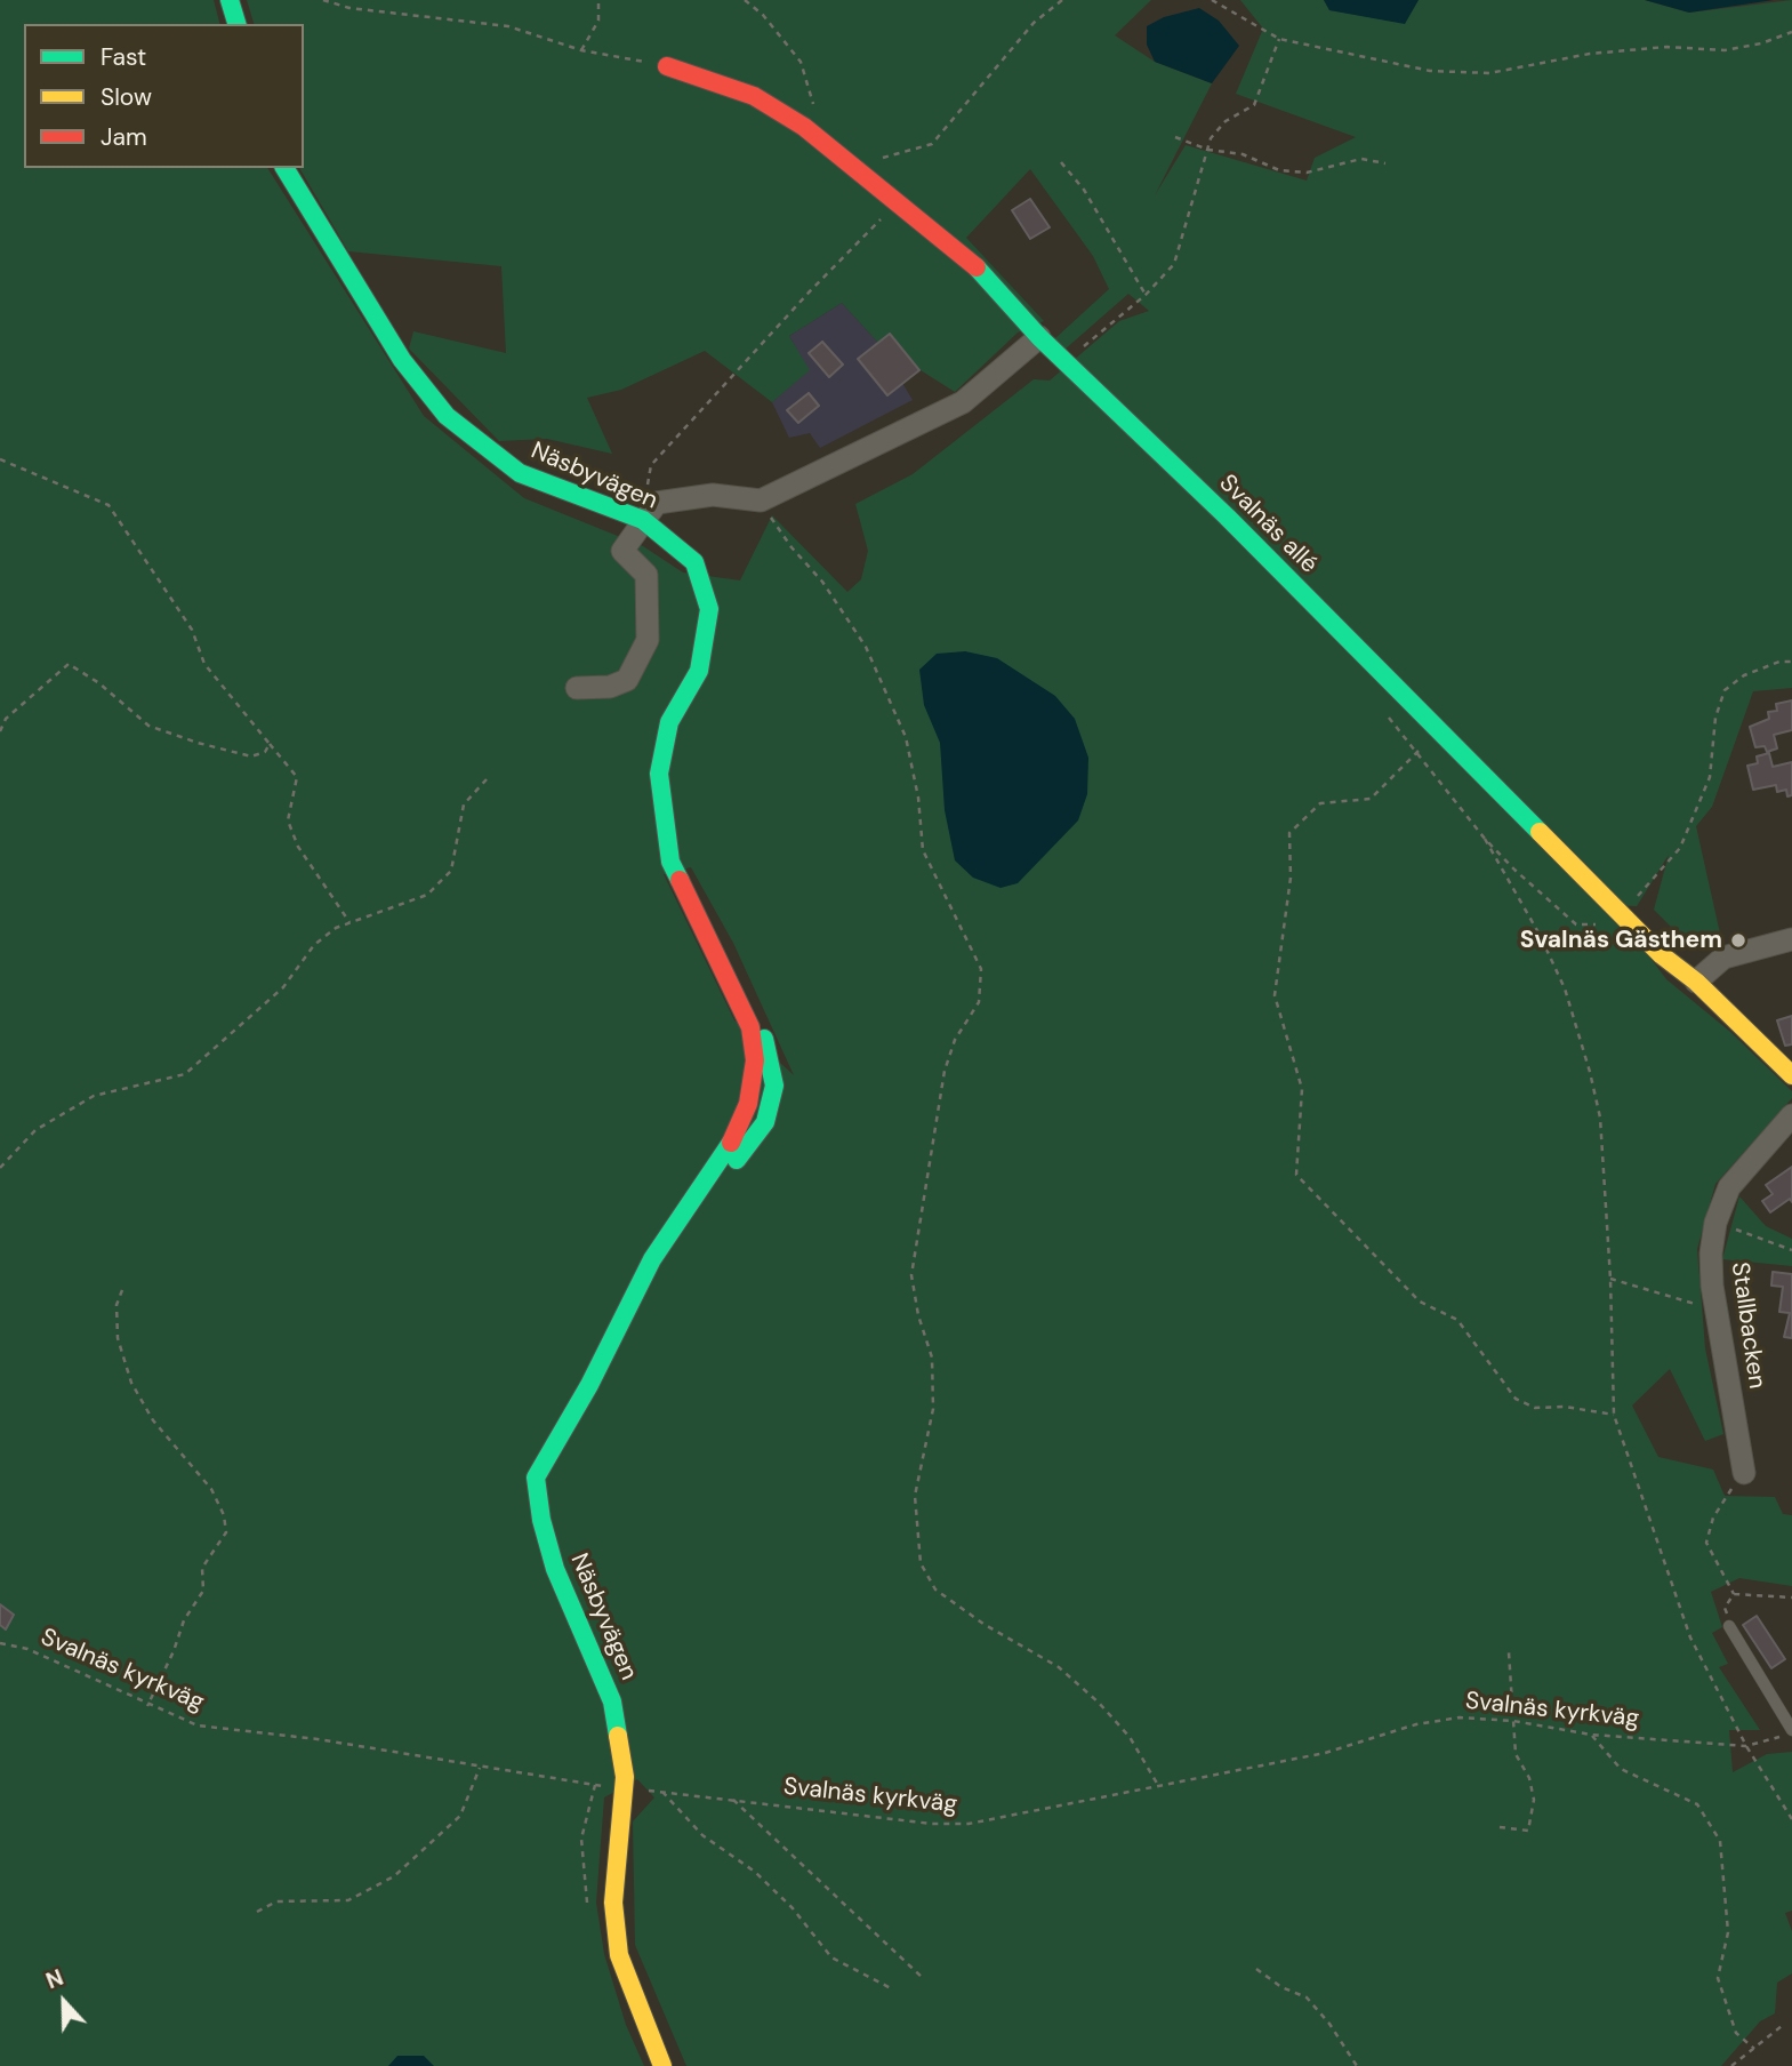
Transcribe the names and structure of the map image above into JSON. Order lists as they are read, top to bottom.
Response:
{
  "streets": {
    "street": ["Näsbyvägen", "Svalnäs allé", "Stallbacken"],
    "path": ["Svalnäs kyrkväg"]
  },
  "crossings": [
    ["Näsbyvägen", "Svalnäs kyrkväg"]
  ],
  "places": ["Svalnäs Gästhem"],
  "legend": ["Fast", "Slow", "Jam"],
  "north": "top"
}
